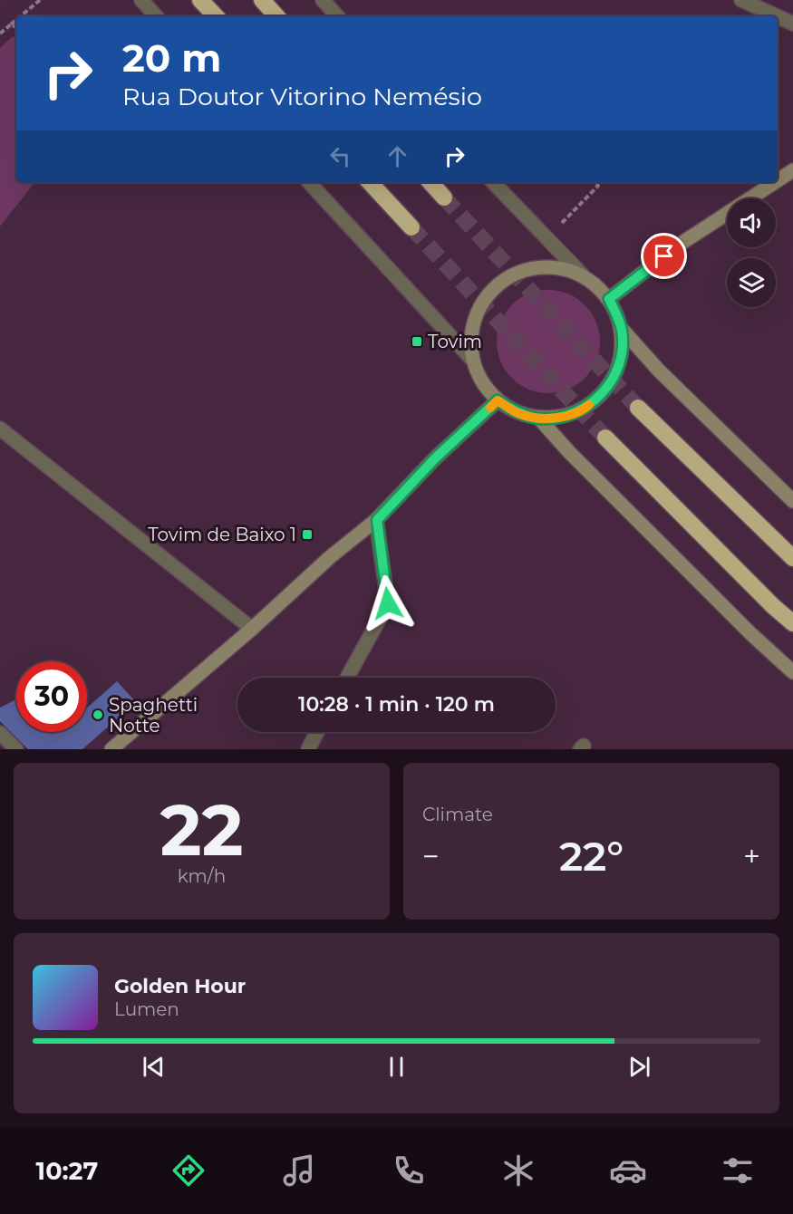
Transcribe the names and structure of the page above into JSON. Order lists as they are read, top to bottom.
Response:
{
  "places": {
    "transit": ["Tovim", "Tovim de Baixo 1"],
    "other": ["Spaghetti Notte"]
  },
  "page": {
    "turn": ["20 m", "Rua Doutor Vitorino Nemésio"],
    "limit": "30",
    "trip": "10:28 · 1 min · 120 m",
    "tile": [
      ["22", "km/h"],
      "Climate"
    ],
    "heat": ["−", "22°", "+"],
    "song": ["Golden Hour", "Lumen"],
    "tabs": "10:27"
  }
}
